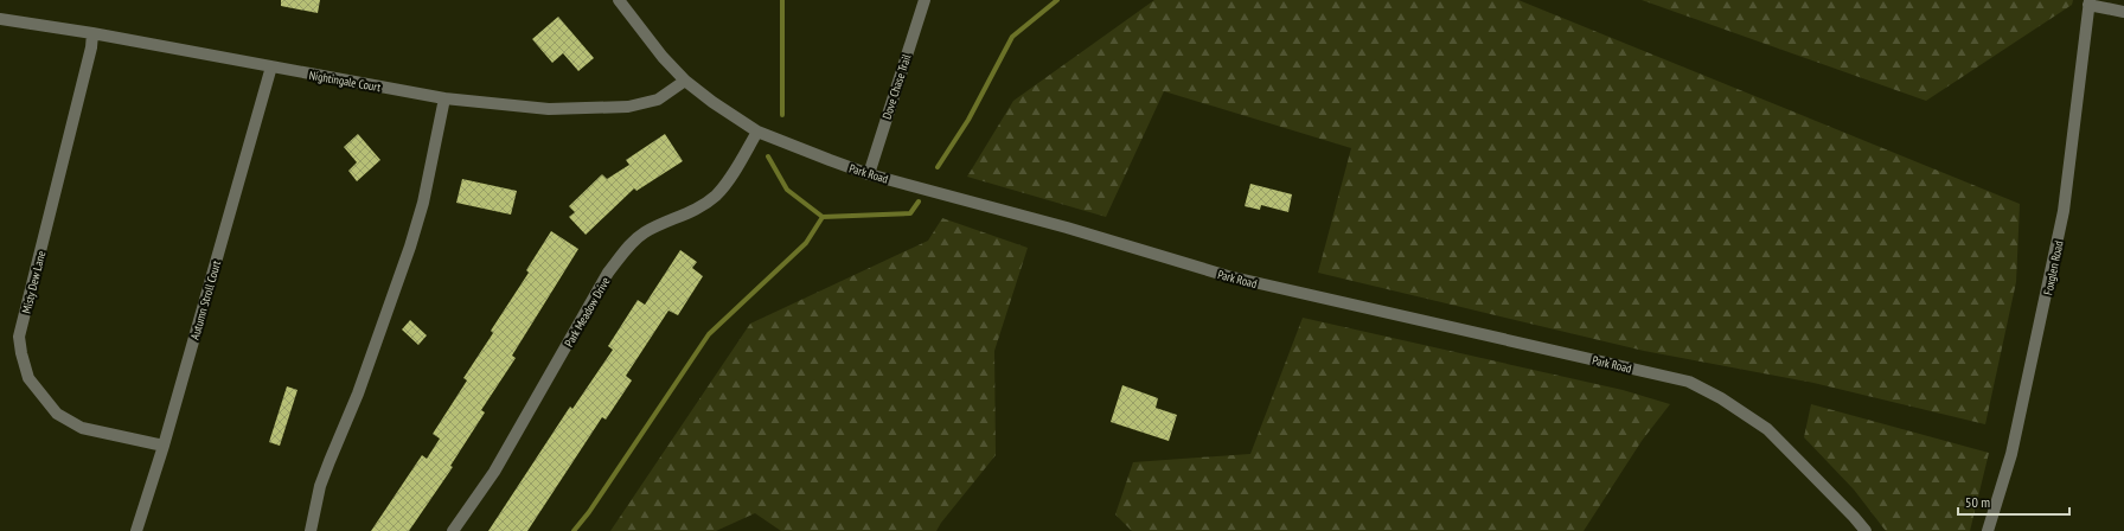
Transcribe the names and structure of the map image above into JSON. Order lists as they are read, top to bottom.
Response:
{
  "streets": {
    "street": [
      "Nightingale Court",
      "Dove Chase Trail",
      "Park Road",
      "Foxglen Road",
      "Misty Dew Lane",
      "Autumn Stroll Court",
      "Park Meadow Drive"
    ]
  },
  "crossings": [
    ["Nightingale Court", "Park Road"],
    ["Nightingale Court", "Misty Dew Lane"],
    ["Nightingale Court", "Autumn Stroll Court"],
    ["Dove Chase Trail", "Park Road"],
    ["Park Road", "Park Meadow Drive"],
    ["Misty Dew Lane", "Autumn Stroll Court"]
  ],
  "scale_bar": "50 m"
}
